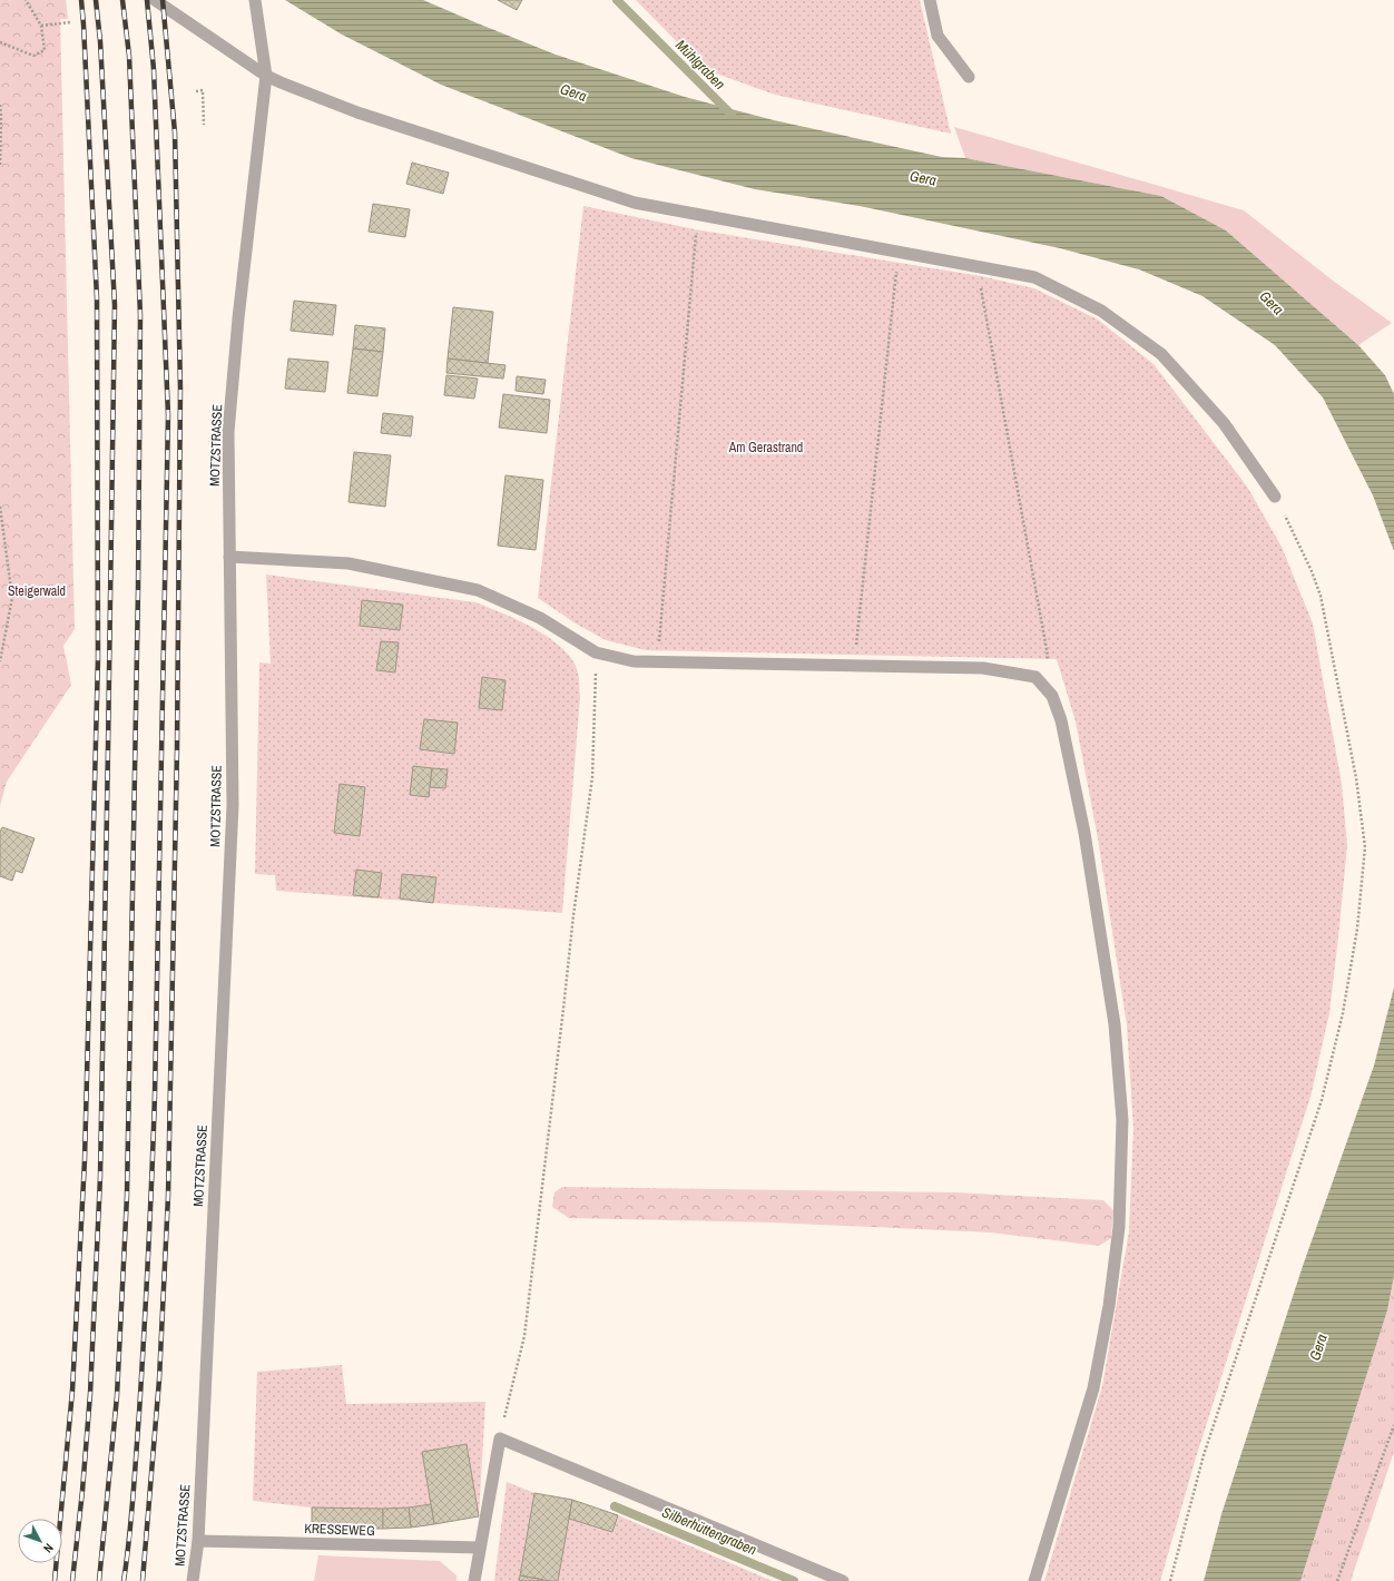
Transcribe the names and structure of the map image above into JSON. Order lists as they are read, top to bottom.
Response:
{
  "streets": {
    "street": ["MOTZSTRASSE", "KRESSEWEG"]
  },
  "crossings": [
    ["MOTZSTRASSE", "KRESSEWEG"]
  ],
  "water": ["Mühlgraben", "Gera", "Silberhüttengraben"],
  "parks": ["Am Gerastrand", "Steigerwald"],
  "north": "bottom right"
}
